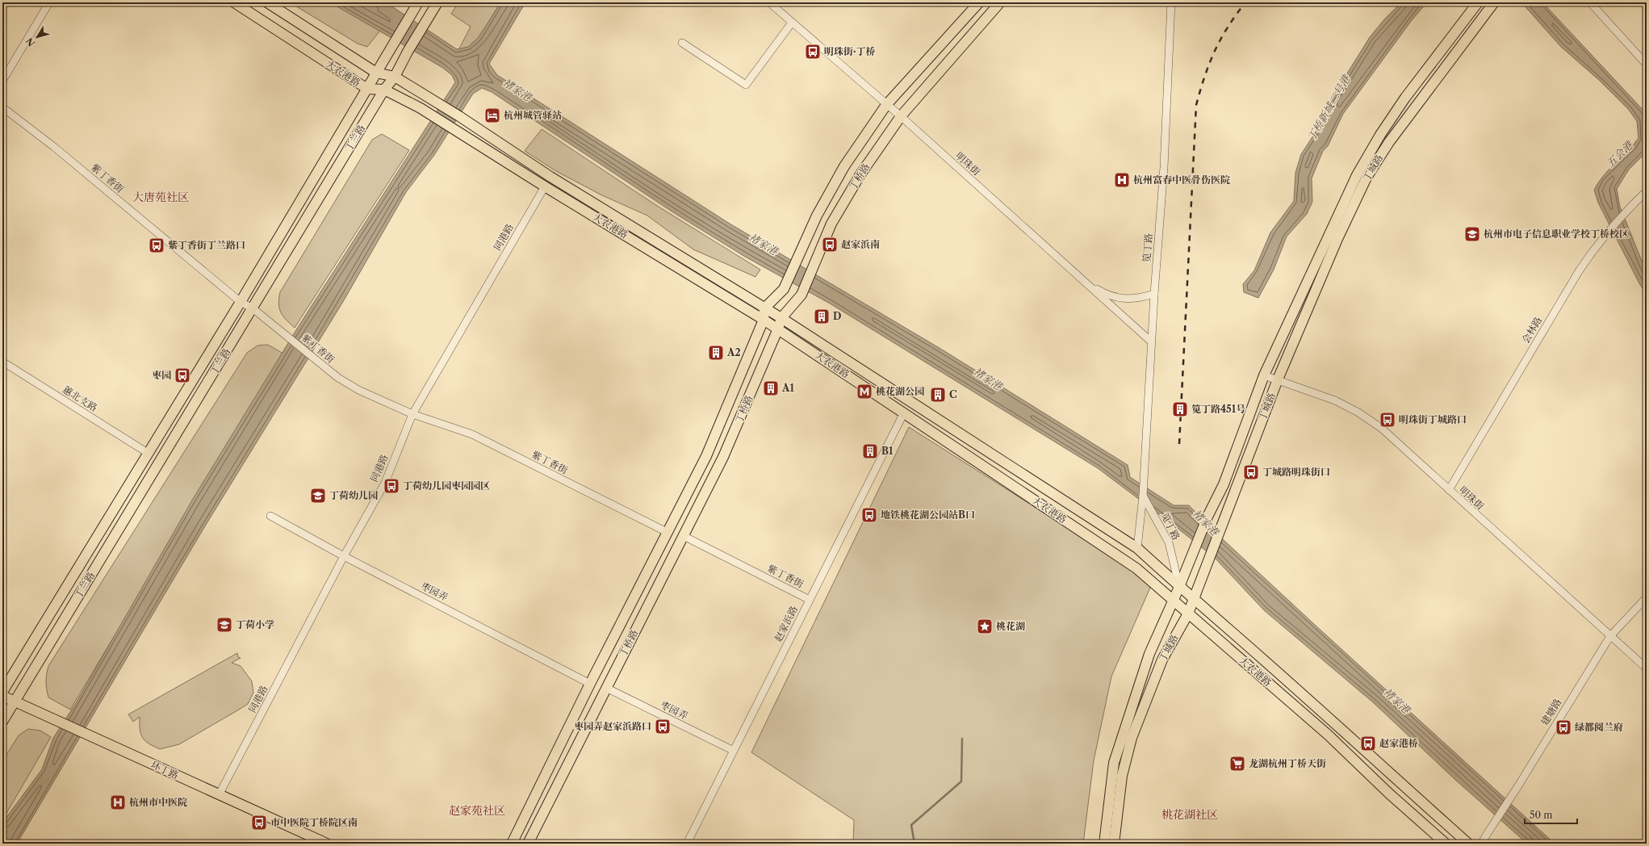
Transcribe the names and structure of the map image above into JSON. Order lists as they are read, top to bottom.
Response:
{
  "streets": {
    "main road": [
      "大农港路",
      "丁兰路",
      "丁城路",
      "丁桥路",
      "环丁路"
    ],
    "street": [
      "明珠街",
      "紫丁香街",
      "同港路",
      "笕丁路",
      "会林路",
      "蕙北支路",
      "枣园弄",
      "赵家浜路",
      "建塘路"
    ]
  },
  "crossings": [
    ["大农港路", "丁兰路"],
    ["大农港路", "丁城路"],
    ["大农港路", "丁桥路"],
    ["大农港路", "同港路"],
    ["大农港路", "笕丁路"],
    ["大农港路", "赵家浜路"],
    ["丁兰路", "紫丁香街"],
    ["丁兰路", "蕙北支路"],
    ["丁兰路", "环丁路"],
    ["明珠街", "丁城路"],
    ["明珠街", "丁桥路"],
    ["明珠街", "笕丁路"],
    ["明珠街", "会林路"],
    ["明珠街", "建塘路"],
    ["丁城路", "笕丁路"],
    ["丁桥路", "紫丁香街"],
    ["丁桥路", "枣园弄"],
    ["紫丁香街", "同港路"],
    ["紫丁香街", "赵家浜路"],
    ["同港路", "枣园弄"],
    ["同港路", "环丁路"],
    ["枣园弄", "赵家浜路"]
  ],
  "districts": ["大唐苑社区", "赵家苑社区", "桃花湖社区"],
  "water": ["褚家港", "丁桥新城二号港", "五会港"],
  "places": {
    "bus stop": [
      "明珠街·丁桥",
      "赵家浜南",
      "紫丁香街丁兰路口",
      "枣园",
      "明珠街丁城路口",
      "丁城路明珠街口",
      "丁荷幼儿园枣园园区",
      "地铁桃花湖公园站B口",
      "枣园弄赵家浜路口",
      "绿都阅兰府",
      "赵家港桥",
      "市中医院丁桥院区南"
    ],
    "hotel": ["杭州城管驿站"],
    "hospital": ["杭州富春中医骨伤医院", "杭州市中医院"],
    "school or university": ["杭州市电子信息职业学校丁桥校区", "丁荷幼儿园", "丁荷小学"],
    "building": [
      "D",
      "A2",
      "A1",
      "C",
      "笕丁路451号",
      "B1"
    ],
    "metro station": ["桃花湖公园"],
    "place": ["桃花湖"],
    "supermarket": ["龙湖杭州丁桥天街"]
  },
  "scale_bar": "50 m",
  "north": "bottom left"
}
